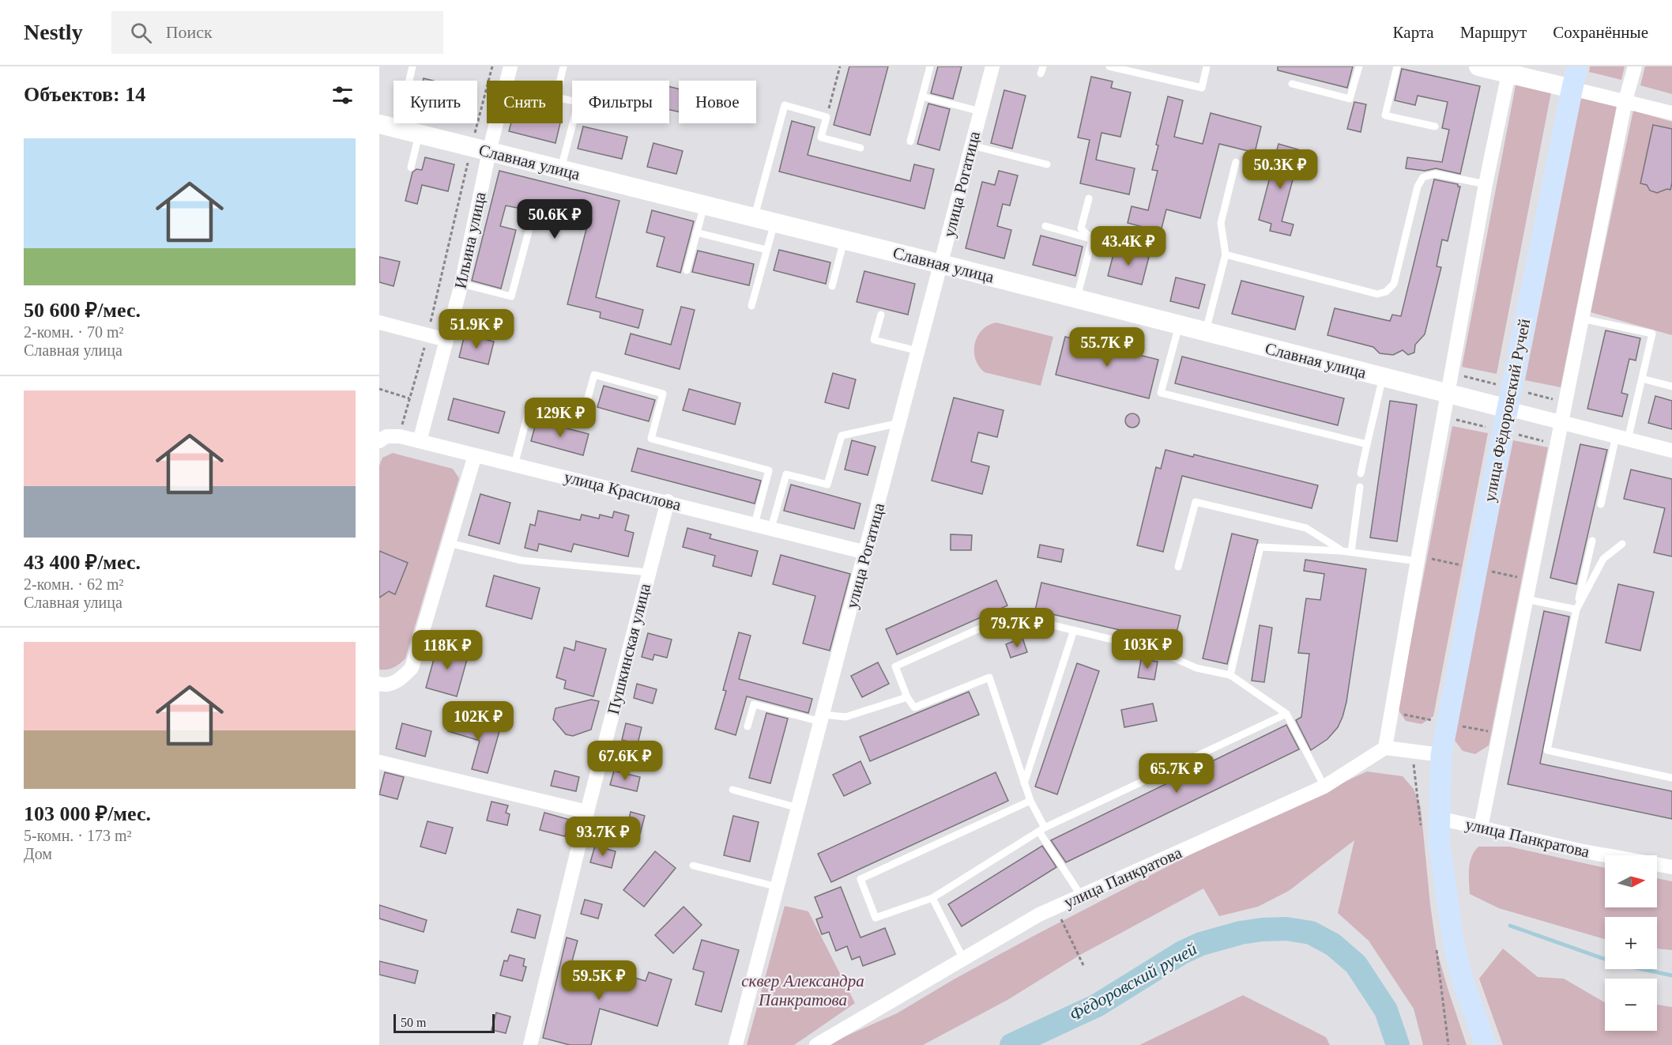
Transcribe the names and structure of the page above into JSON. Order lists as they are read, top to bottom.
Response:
{
  "streets": {
    "main road": ["улица Фёдоровский Ручей"],
    "street": [
      "Славная улица",
      "улица Рогатица",
      "Ильина улица",
      "улица Красилова",
      "Пушкинская улица",
      "улица Панкратова"
    ]
  },
  "crossings": [
    ["Славная улица", "улица Рогатица"],
    ["Славная улица", "Ильина улица"],
    ["Славная улица", "улица Фёдоровский Ручей"],
    ["улица Рогатица", "улица Красилова"],
    ["Ильина улица", "улица Красилова"],
    ["улица Фёдоровский Ручей", "улица Панкратова"],
    ["улица Красилова", "Пушкинская улица"]
  ],
  "water": ["Фёдоровский ручей"],
  "parks": ["сквер Александра Панкратова"],
  "scale_bar": "50 m",
  "north": "right",
  "page": {
    "header": "Nestly",
    "search": "Поиск",
    "nav": ["Карта", "Маршрут", "Сохранённые"],
    "heading": "Объектов: 14",
    "chip": [
      "Купить",
      "Снять",
      "Фильтры",
      "Новое"
    ],
    "list": [
      {
        "name": "50 600 ₽/мес.",
        "note": "2-комн. · 70 m² · Славная улица"
      },
      {
        "name": "43 400 ₽/мес.",
        "note": "2-комн. · 62 m² · Славная улица"
      },
      {
        "name": "103 000 ₽/мес.",
        "note": "5-комн. · 173 m² · Дом"
      }
    ],
    "price": [
      "50.3K ₽",
      "50.6K ₽",
      "43.4K ₽",
      "51.9K ₽",
      "55.7K ₽",
      "129K ₽",
      "79.7K ₽",
      "103K ₽",
      "118K ₽",
      "102K ₽",
      "67.6K ₽",
      "65.7K ₽",
      "93.7K ₽",
      "59.5K ₽"
    ],
    "map_buttons": ["+", "−"],
    "scale": "50 m"
  }
}
